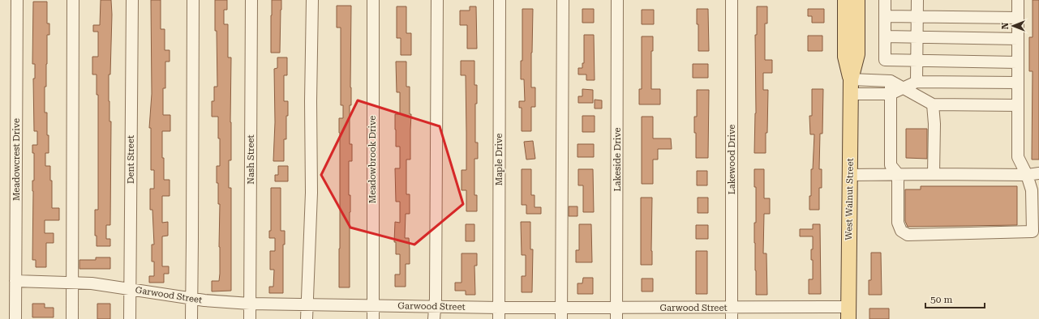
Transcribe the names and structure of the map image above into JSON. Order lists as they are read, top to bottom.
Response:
{
  "streets": {
    "main road": ["West Walnut Street"],
    "street": [
      "Meadowcrest Drive",
      "Dent Street",
      "Nash Street",
      "Meadowbrook Drive",
      "Maple Drive",
      "Lakeside Drive",
      "Lakewood Drive",
      "Garwood Street"
    ]
  },
  "crossings": [
    ["Meadowcrest Drive", "Garwood Street"],
    ["Dent Street", "Garwood Street"],
    ["Nash Street", "Garwood Street"],
    ["Meadowbrook Drive", "Garwood Street"],
    ["Maple Drive", "Garwood Street"],
    ["Lakeside Drive", "Garwood Street"],
    ["Lakewood Drive", "Garwood Street"],
    ["West Walnut Street", "Garwood Street"]
  ],
  "scale_bar": "50 m",
  "north": "left"
}
